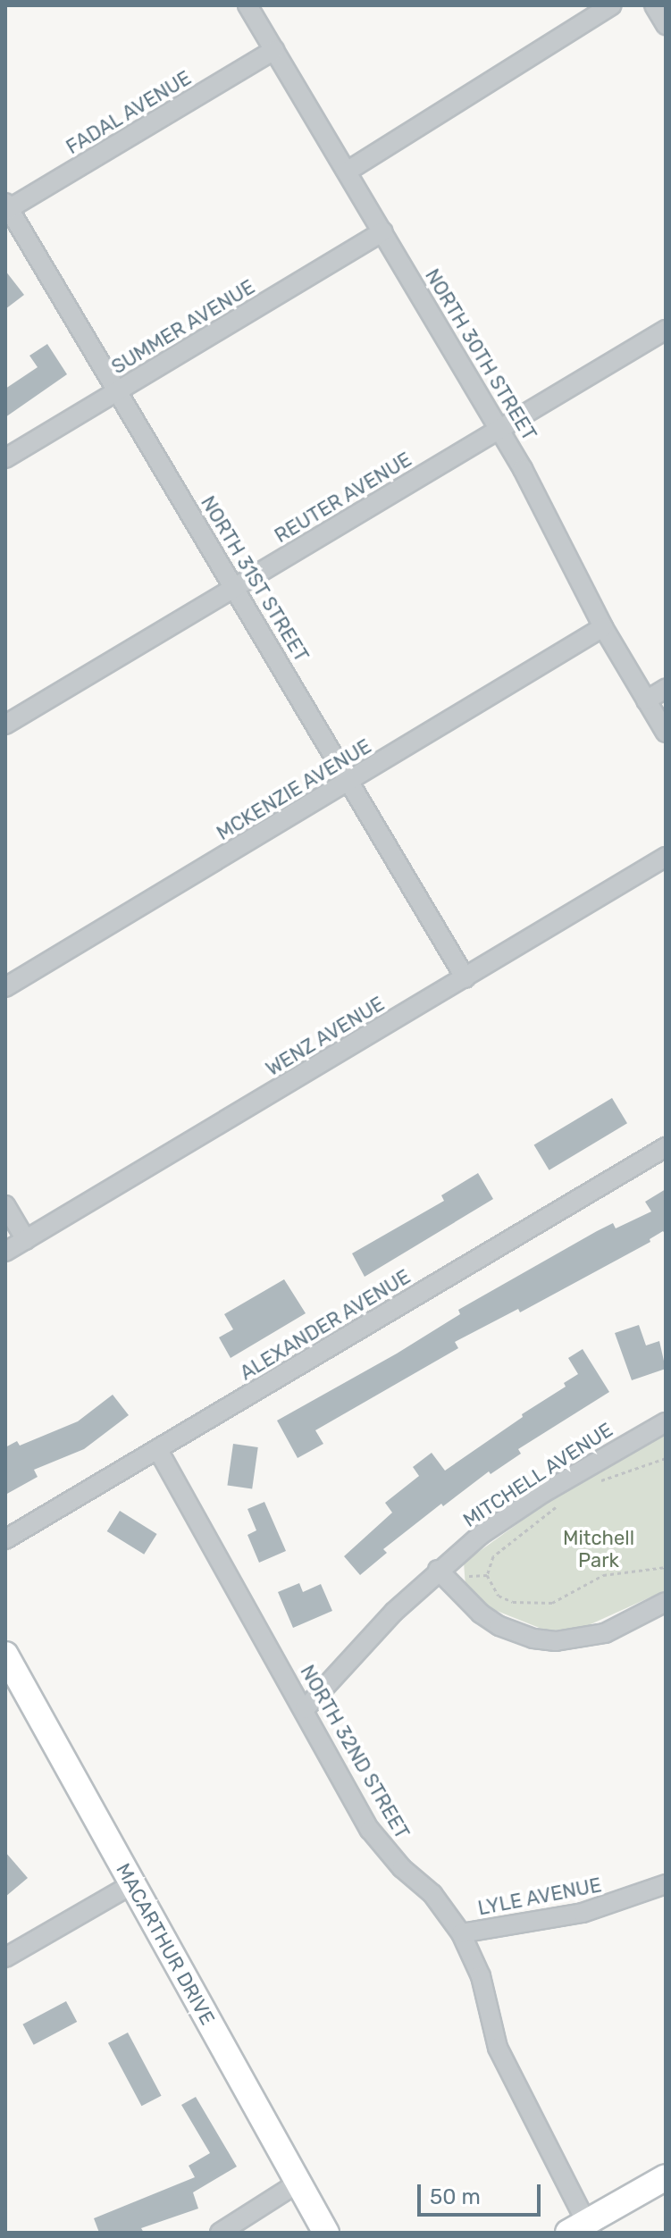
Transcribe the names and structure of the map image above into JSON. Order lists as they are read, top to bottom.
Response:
{
  "streets": {
    "main road": ["MACARTHUR DRIVE"],
    "street": [
      "FADAL AVENUE",
      "SUMMER AVENUE",
      "NORTH 30TH STREET",
      "REUTER AVENUE",
      "NORTH 31ST STREET",
      "MCKENZIE AVENUE",
      "WENZ AVENUE",
      "ALEXANDER AVENUE",
      "MITCHELL AVENUE",
      "NORTH 32ND STREET",
      "LYLE AVENUE"
    ]
  },
  "crossings": [
    ["FADAL AVENUE", "NORTH 30TH STREET"],
    ["FADAL AVENUE", "NORTH 31ST STREET"],
    ["SUMMER AVENUE", "NORTH 30TH STREET"],
    ["SUMMER AVENUE", "NORTH 31ST STREET"],
    ["NORTH 30TH STREET", "REUTER AVENUE"],
    ["NORTH 30TH STREET", "MCKENZIE AVENUE"],
    ["REUTER AVENUE", "NORTH 31ST STREET"],
    ["NORTH 31ST STREET", "MCKENZIE AVENUE"],
    ["NORTH 31ST STREET", "WENZ AVENUE"],
    ["ALEXANDER AVENUE", "NORTH 32ND STREET"],
    ["MITCHELL AVENUE", "NORTH 32ND STREET"],
    ["NORTH 32ND STREET", "LYLE AVENUE"]
  ],
  "parks": ["Mitchell Park"],
  "scale_bar": "50 m"
}
